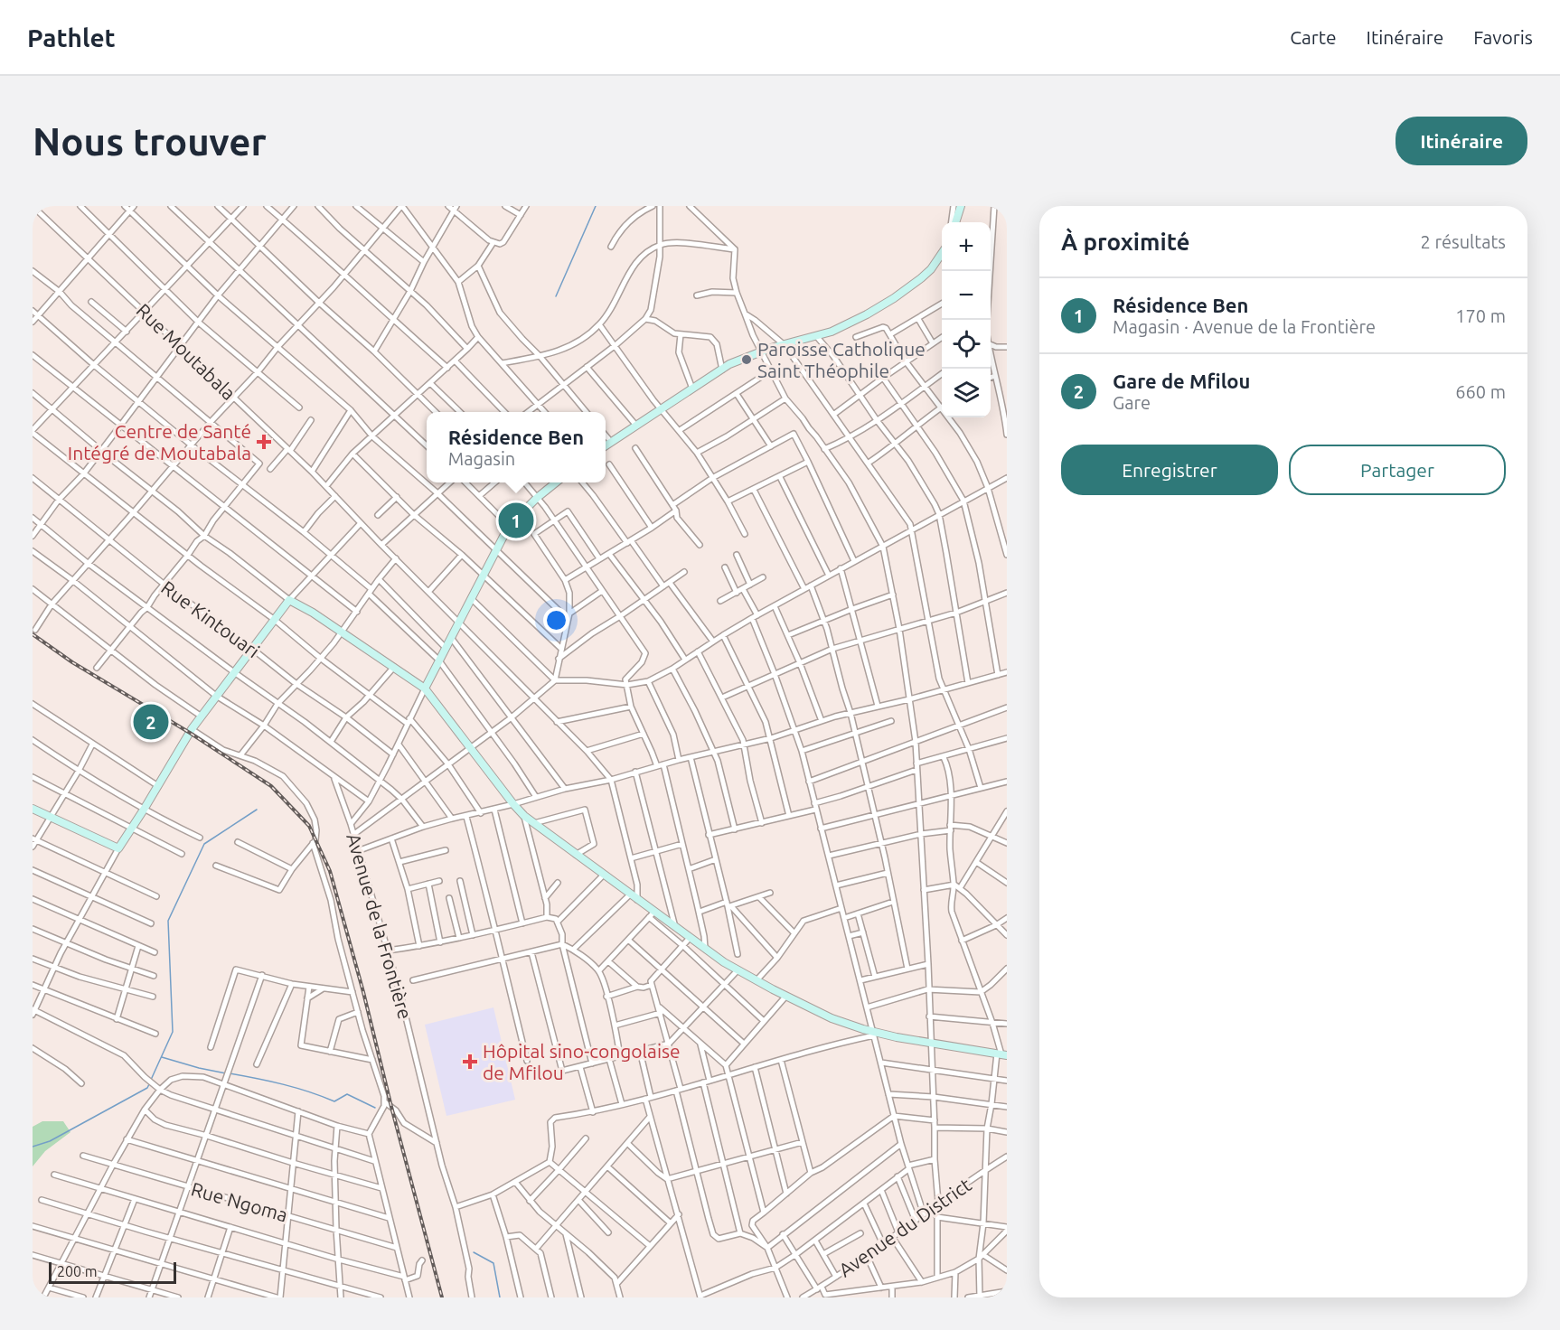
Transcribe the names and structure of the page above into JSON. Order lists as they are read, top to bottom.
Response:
{
  "streets": {
    "street": [
      "Rue Moutabala",
      "Rue Kintouari",
      "Avenue de la Frontière",
      "Rue Ngoma",
      "Avenue du District"
    ]
  },
  "crossings": [
    ["Rue Moutabala", "Avenue de la Frontière"],
    ["Rue Kintouari", "Avenue de la Frontière"]
  ],
  "places": {
    "other": ["Paroisse Catholique Saint Théophile"],
    "health": ["Centre de Santé Intégré de Moutabala", "Hôpital sino-congolaise de Mfilou"]
  },
  "scale_bar": "200 m",
  "page": {
    "header": "Pathlet",
    "nav": ["Carte", "Itinéraire", "Favoris"],
    "buttons": [
      "Itinéraire",
      ["Enregistrer", "Partager"]
    ],
    "title": "Nous trouver",
    "heading": ["À proximité", "2 résultats"],
    "map_buttons": ["+", "−"],
    "list": [
      {
        "mark": "1",
        "name": "Résidence Ben",
        "note": "Magasin · Avenue de la Frontière",
        "value": "170 m"
      },
      {
        "mark": "2",
        "name": "Gare de Mfilou",
        "note": "Gare",
        "value": "660 m"
      }
    ],
    "popup": ["Résidence Ben", "Magasin"],
    "pins": ["1", "2"],
    "scale": "200 m"
  }
}
